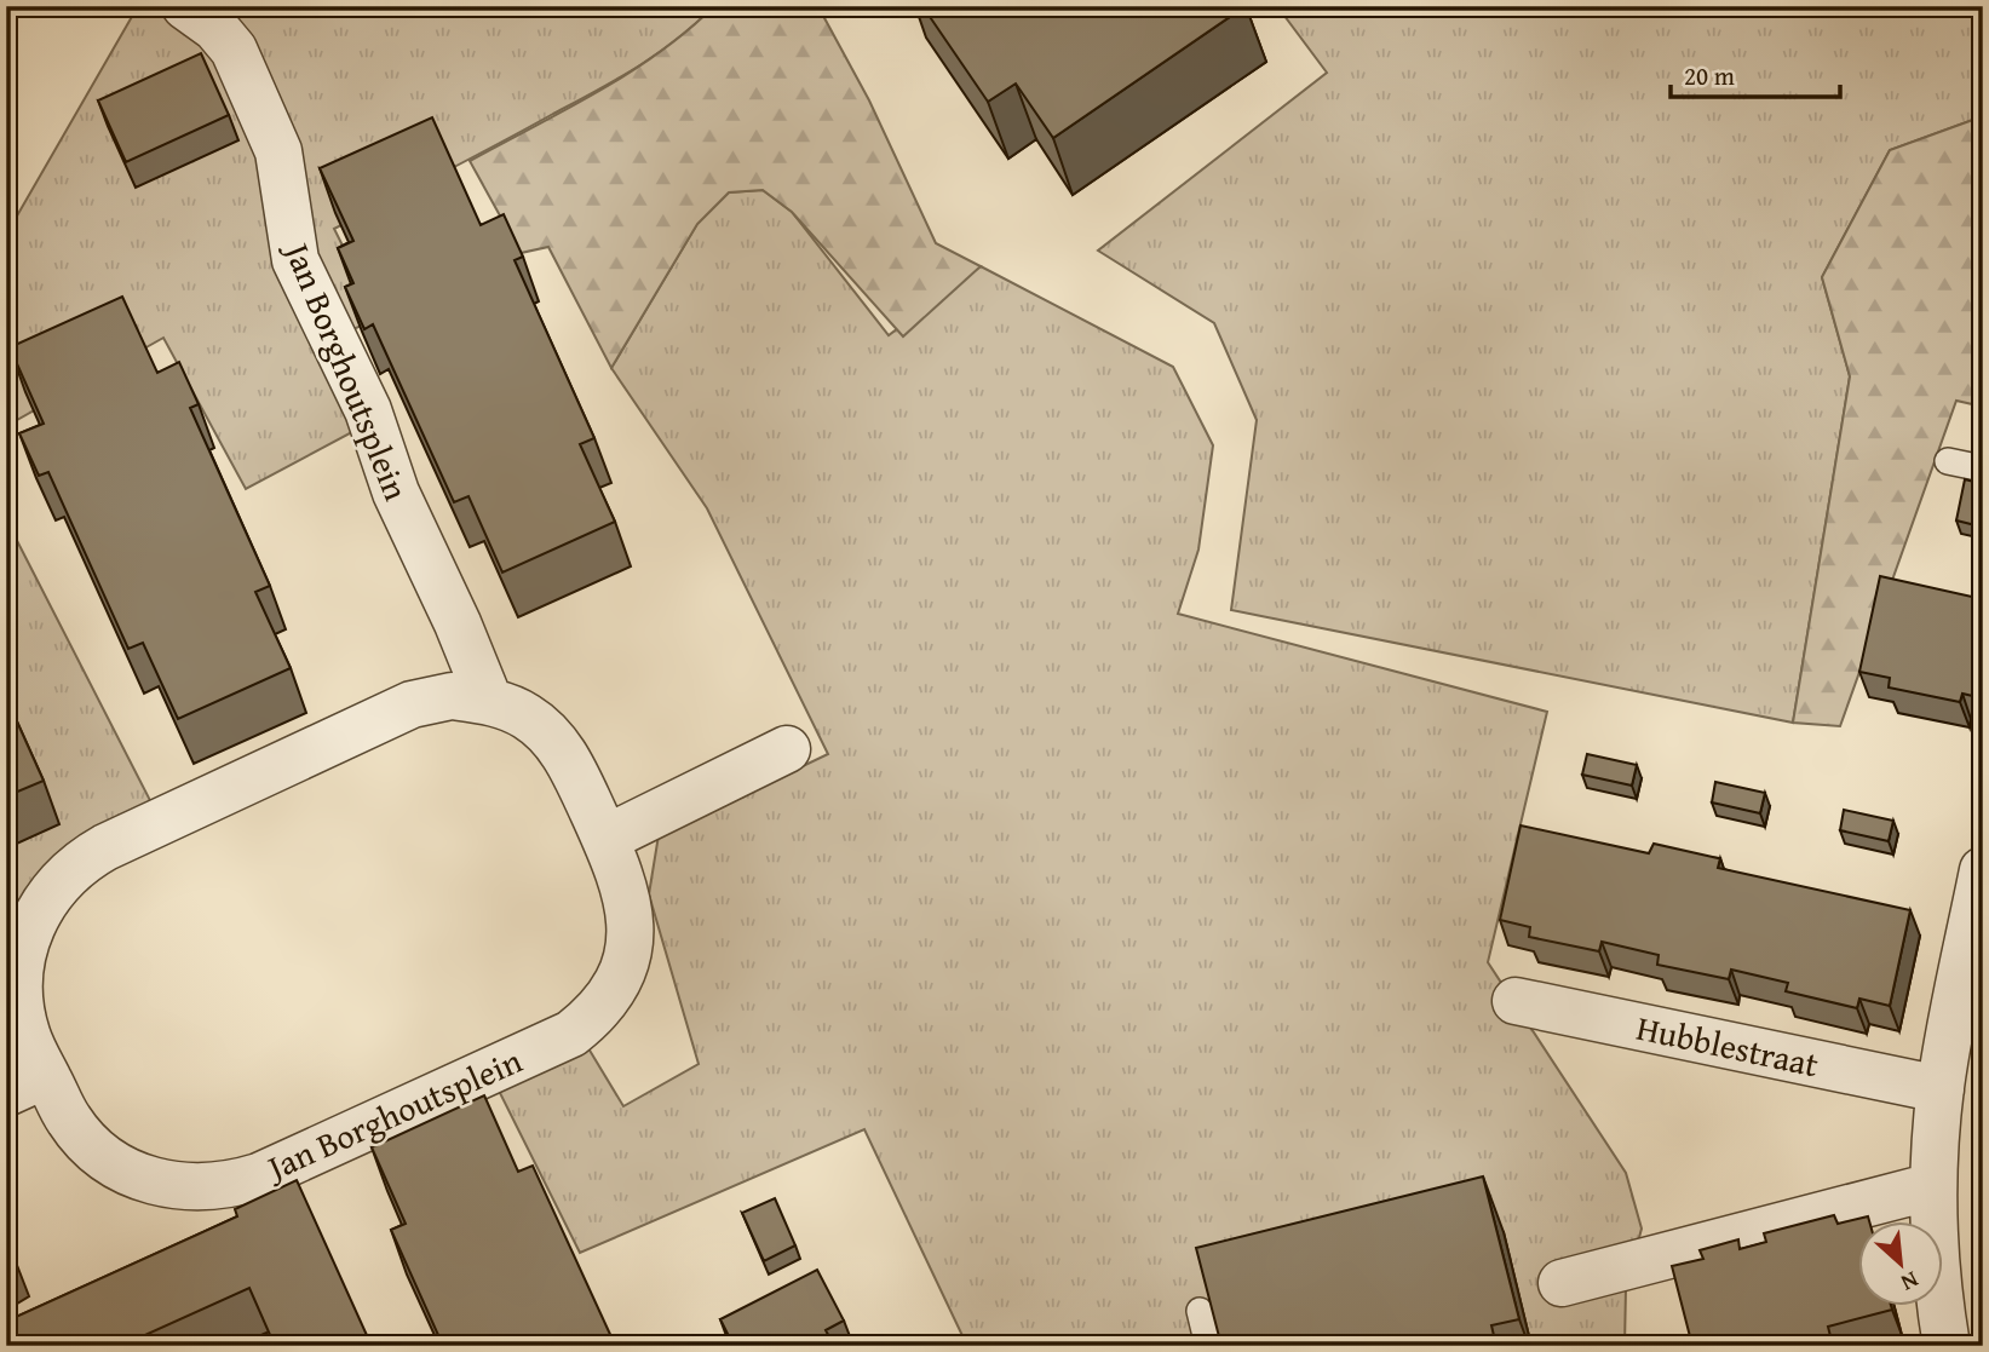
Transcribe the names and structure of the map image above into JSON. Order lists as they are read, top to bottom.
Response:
{
  "streets": {
    "street": ["Jan Borghoutsplein", "Hubblestraat"]
  },
  "scale_bar": "20 m",
  "north": "bottom right"
}
